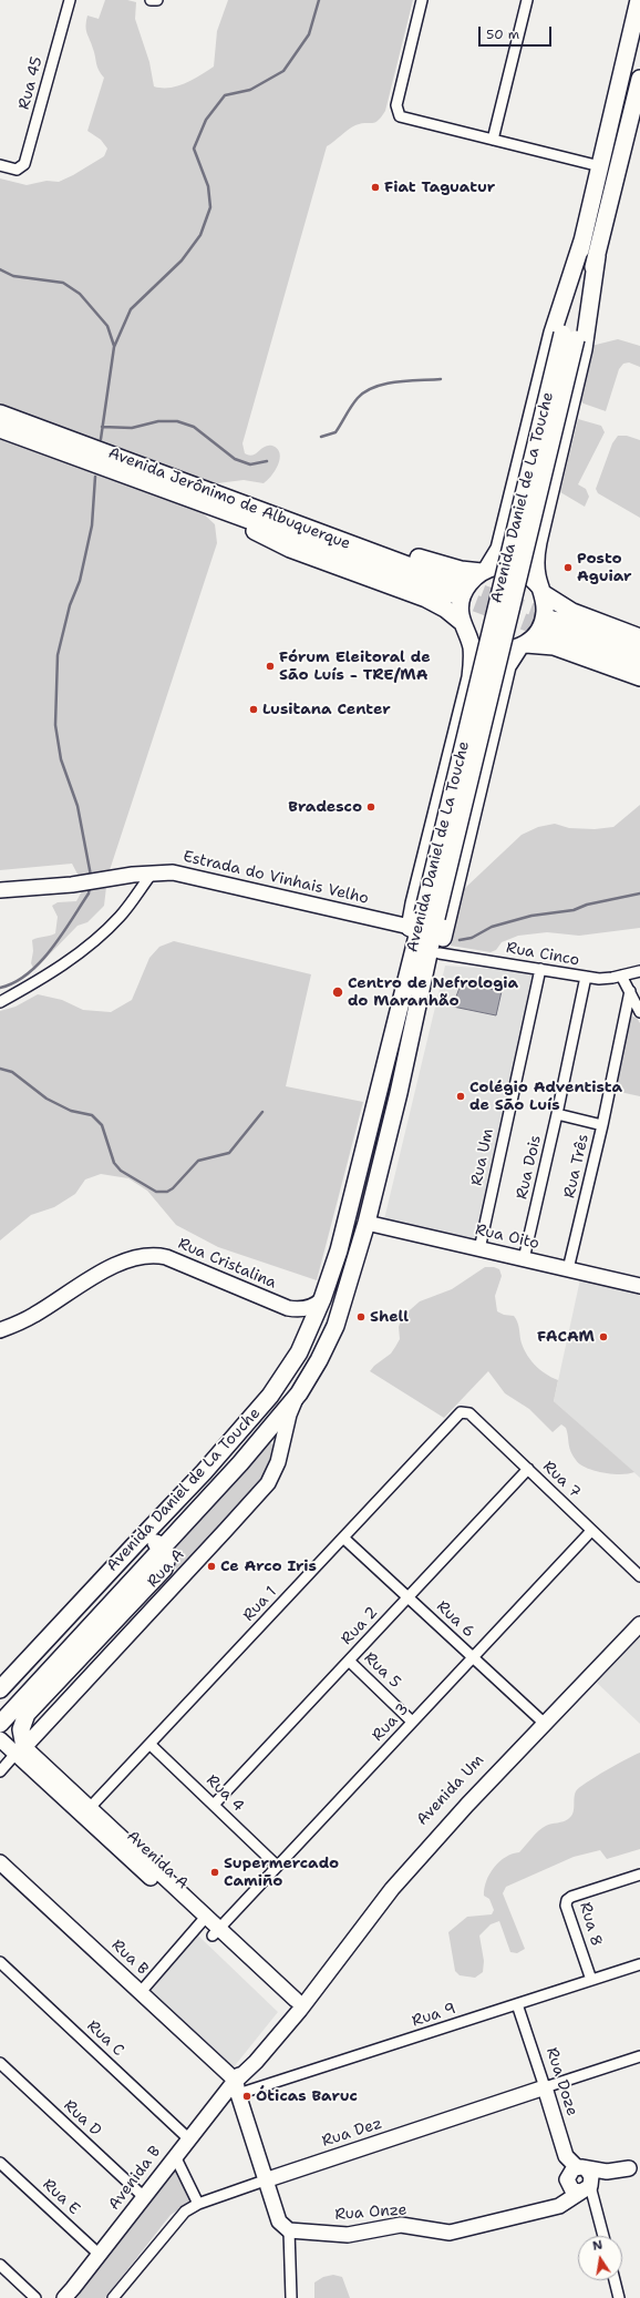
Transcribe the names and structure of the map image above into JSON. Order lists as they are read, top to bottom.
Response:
{
  "streets": {
    "main road": ["Avenida Daniel de La Touche", "Avenida Jerônimo de Albuquerque"],
    "street": [
      "Rua 45",
      "Estrada do Vinhais Velho",
      "Rua Cinco",
      "Rua Um",
      "Rua Três",
      "Rua Dois",
      "Rua Oito",
      "Rua Cristalina",
      "Rua 7",
      "Rua A",
      "Rua 1",
      "Rua 6",
      "Rua 2",
      "Rua 5",
      "Rua 3",
      "Avenida Um",
      "Rua 4",
      "Avenida A",
      "Rua 8",
      "Rua B",
      "Rua 9",
      "Rua C",
      "Rua Doze",
      "Rua D",
      "Rua Dez",
      "Avenida B",
      "Rua E",
      "Rua Onze"
    ]
  },
  "crossings": [
    ["Avenida Daniel de La Touche", "Rua Oito"],
    ["Avenida Daniel de La Touche", "Rua Cristalina"],
    ["Avenida Daniel de La Touche", "Rua A"],
    ["Rua Cinco", "Rua Um"],
    ["Rua Cinco", "Rua Dois"],
    ["Rua Um", "Rua Oito"],
    ["Rua Três", "Rua Oito"],
    ["Rua Dois", "Rua Oito"],
    ["Rua 7", "Rua 1"],
    ["Rua 7", "Rua 2"],
    ["Rua 7", "Rua 3"],
    ["Rua A", "Avenida A"],
    ["Rua 1", "Rua 6"],
    ["Rua 1", "Rua 4"],
    ["Rua 1", "Avenida A"],
    ["Rua 6", "Rua 2"],
    ["Rua 6", "Rua 3"],
    ["Rua 6", "Avenida Um"],
    ["Rua 2", "Rua 5"],
    ["Rua 2", "Rua 4"],
    ["Rua 5", "Rua 3"],
    ["Rua 3", "Rua 4"],
    ["Rua 3", "Avenida A"],
    ["Avenida Um", "Avenida A"],
    ["Avenida Um", "Avenida B"],
    ["Avenida A", "Avenida B"],
    ["Rua 8", "Rua 9"],
    ["Rua B", "Rua 9"],
    ["Rua B", "Avenida B"],
    ["Rua 9", "Rua Doze"],
    ["Rua 9", "Avenida B"],
    ["Rua C", "Avenida B"],
    ["Rua Doze", "Rua Dez"],
    ["Rua Doze", "Rua Onze"],
    ["Rua D", "Avenida B"],
    ["Avenida B", "Rua E"]
  ],
  "places": [
    "Fiat Taguatur",
    "Posto Aguiar",
    "Fórum Eleitoral de São Luís - TRE/MA",
    "Lusitana Center",
    "Bradesco",
    "Centro de Nefrologia do Maranhão",
    "Colégio Adventista de São Luís",
    "Shell",
    "FACAM",
    "Ce Arco Iris",
    "Supermercado Camiño",
    "Óticas Baruc"
  ],
  "scale_bar": "50 m",
  "north": "top"
}
